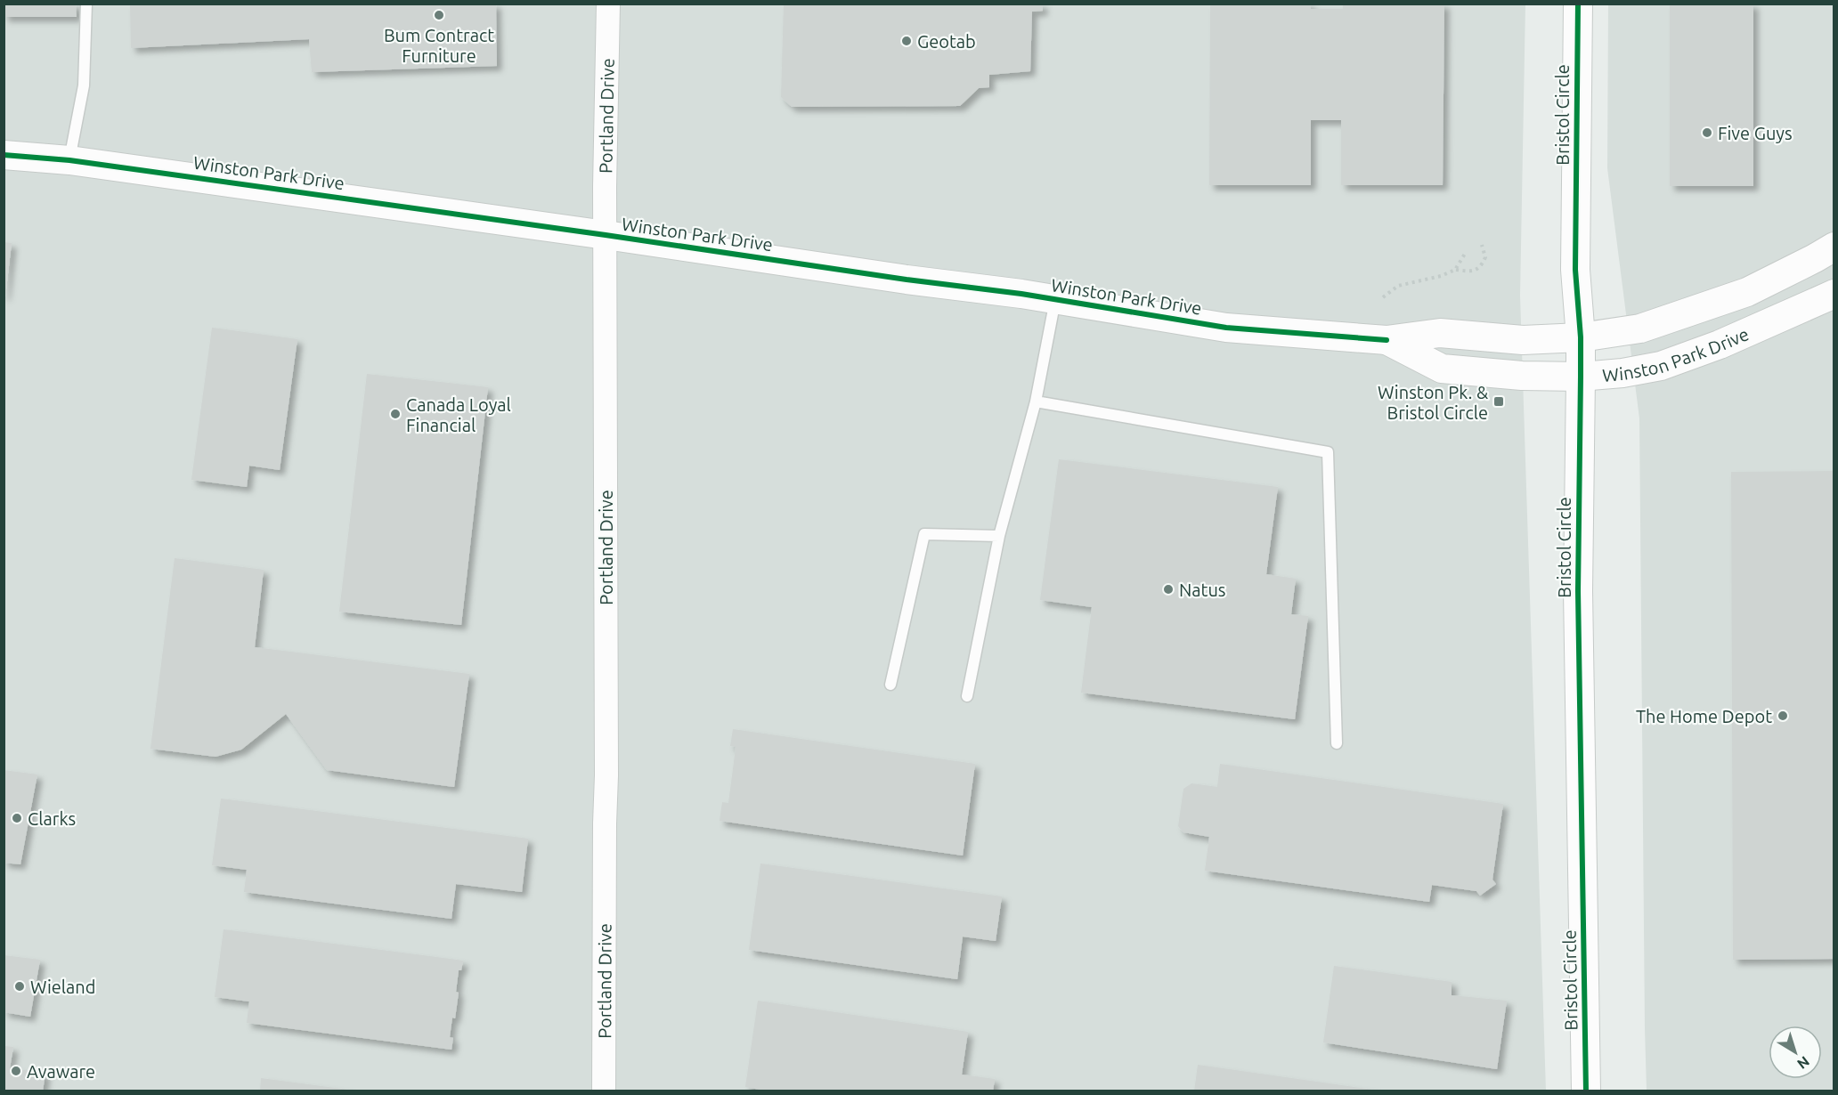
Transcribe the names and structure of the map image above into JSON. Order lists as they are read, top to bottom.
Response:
{
  "streets": {
    "street": ["Portland Drive", "Bristol Circle", "Winston Park Drive"]
  },
  "crossings": [
    ["Portland Drive", "Winston Park Drive"],
    ["Bristol Circle", "Winston Park Drive"]
  ],
  "places": {
    "other": [
      "Bum Contract Furniture",
      "Geotab",
      "Five Guys",
      "Canada Loyal Financial",
      "Natus",
      "The Home Depot",
      "Clarks",
      "Wieland",
      "Avaware"
    ],
    "transit": ["Winston Pk. & Bristol Circle"]
  },
  "north": "bottom right"
}
